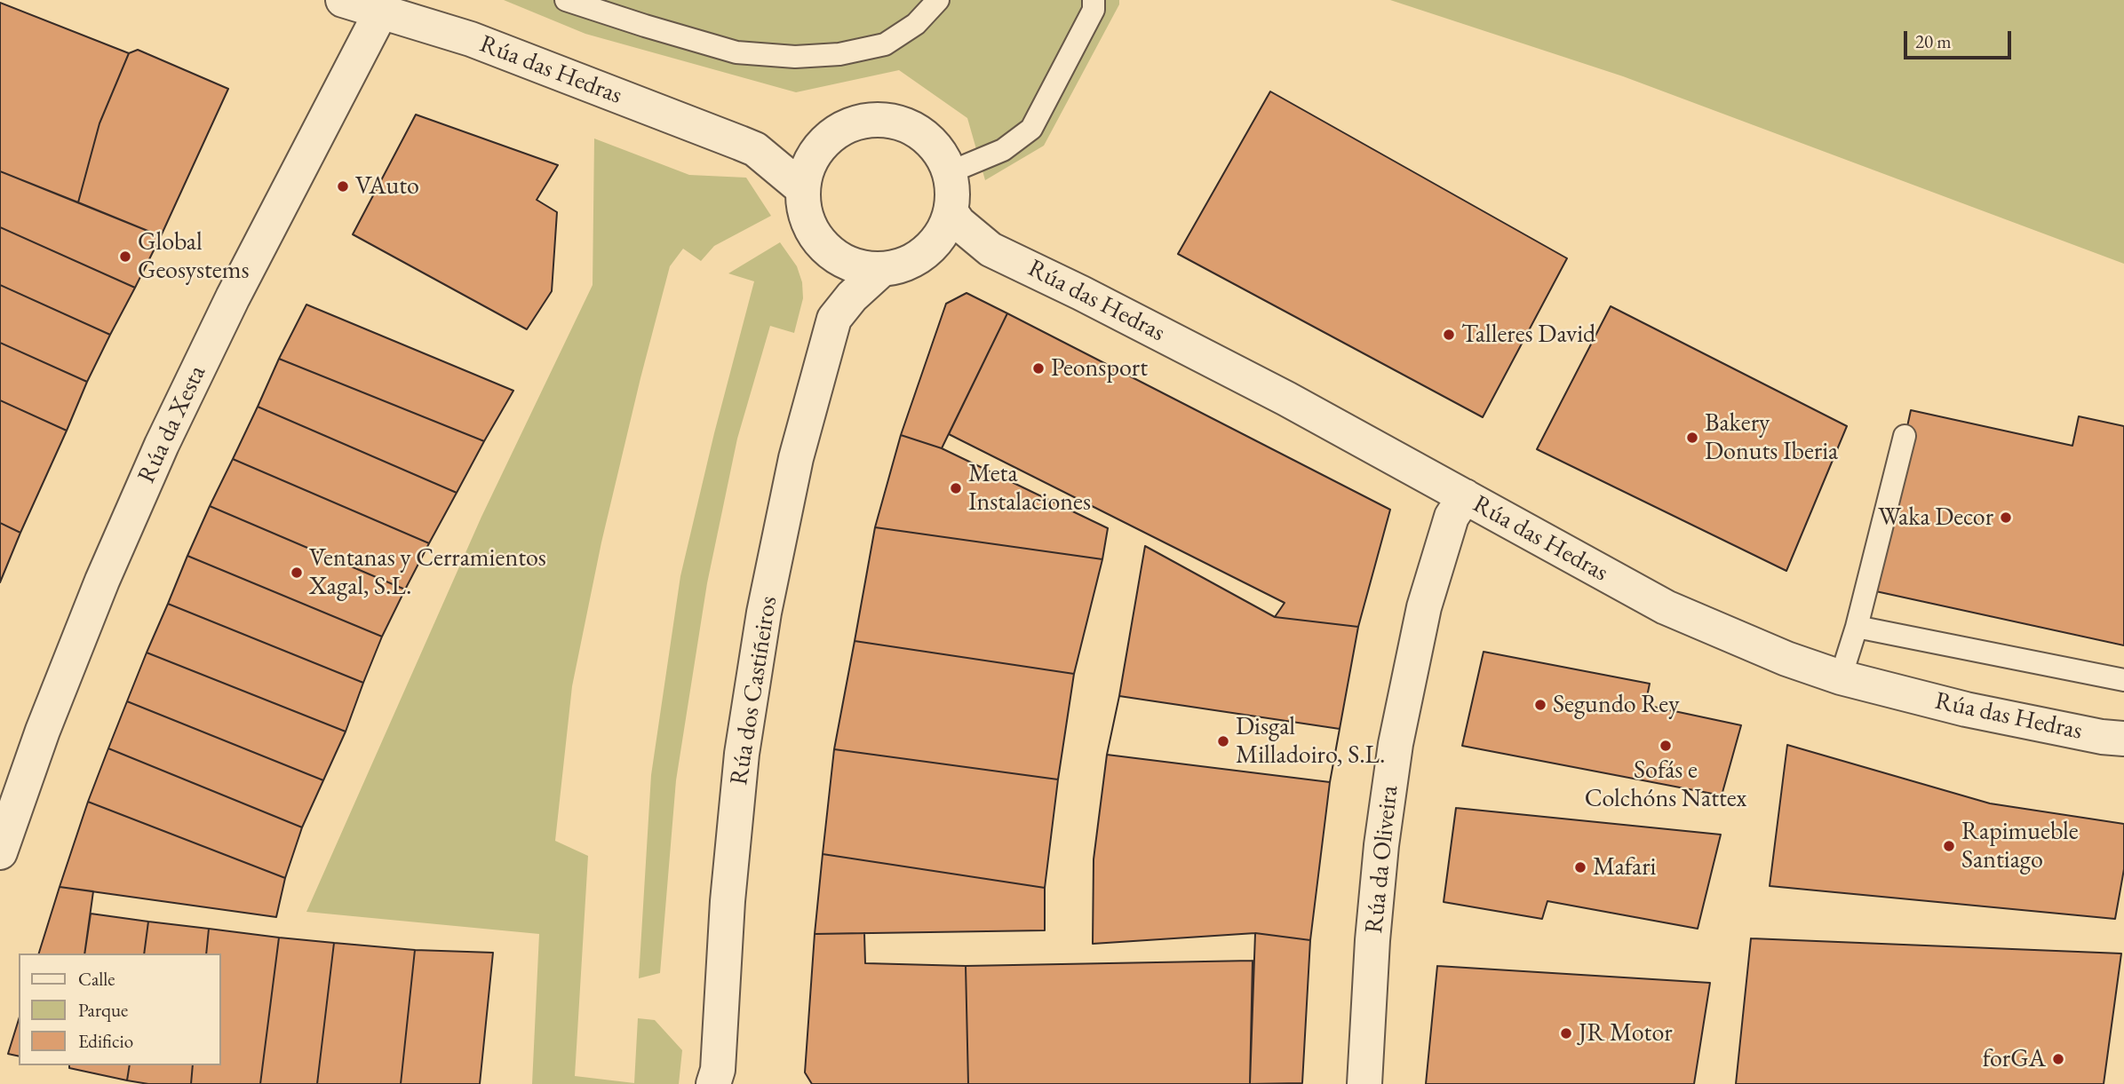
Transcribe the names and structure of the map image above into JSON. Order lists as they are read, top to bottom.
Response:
{
  "streets": {
    "street": [
      "Rúa das Hedras",
      "Rúa da Xesta",
      "Rúa dos Castiñeiros",
      "Rúa da Oliveira"
    ]
  },
  "crossings": [
    ["Rúa das Hedras", "Rúa da Xesta"],
    ["Rúa das Hedras", "Rúa dos Castiñeiros"],
    ["Rúa das Hedras", "Rúa da Oliveira"]
  ],
  "places": [
    "VAuto",
    "Global Geosystems",
    "Talleres David",
    "Peonsport",
    "Bakery Donuts Iberia",
    "Meta Instalaciones",
    "Waka Decor",
    "Ventanas y Cerramientos Xagal, S.L.",
    "Segundo Rey",
    "Disgal Milladoiro, S.L.",
    "Sofás e Colchóns Nattex",
    "Rapimueble Santiago",
    "Mafari",
    "JR Motor",
    "forGA"
  ],
  "legend": ["Calle", "Parque", "Edificio"],
  "scale_bar": "20 m"
}
